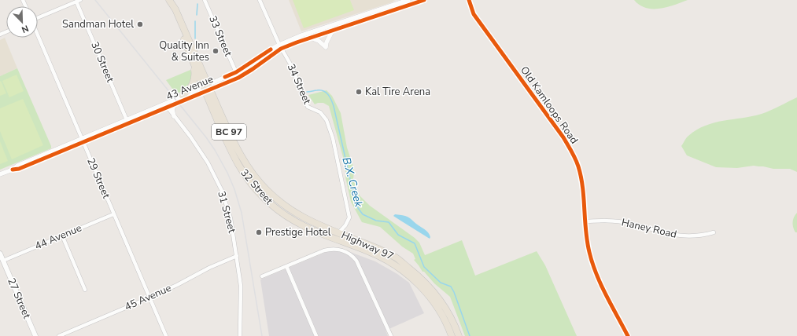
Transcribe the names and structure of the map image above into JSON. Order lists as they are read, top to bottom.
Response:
{
  "streets": {
    "highway": ["BC 97", "32 Street", "Highway 97"],
    "main road": ["27 Street"],
    "street": [
      "33 Street",
      "30 Street",
      "34 Street",
      "43 Avenue",
      "Old Kamloops Road",
      "29 Street",
      "31 Street",
      "Haney Road",
      "44 Avenue",
      "45 Avenue"
    ]
  },
  "crossings": [
    ["33 Street", "43 Avenue"],
    ["30 Street", "43 Avenue"],
    ["34 Street", "43 Avenue"],
    ["34 Street", "Highway 97"],
    ["43 Avenue", "29 Street"],
    ["43 Avenue", "32 Street"],
    ["43 Avenue", "31 Street"],
    ["Old Kamloops Road", "Haney Road"],
    ["29 Street", "44 Avenue"],
    ["29 Street", "45 Avenue"],
    ["32 Street", "Highway 97"],
    ["31 Street", "45 Avenue"],
    ["44 Avenue", "27 Street"]
  ],
  "water": ["B.X. Creek"],
  "places": [
    "Sandman Hotel",
    "Quality Inn & Suites",
    "Kal Tire Arena",
    "Prestige Hotel"
  ],
  "north": "bottom right"
}
